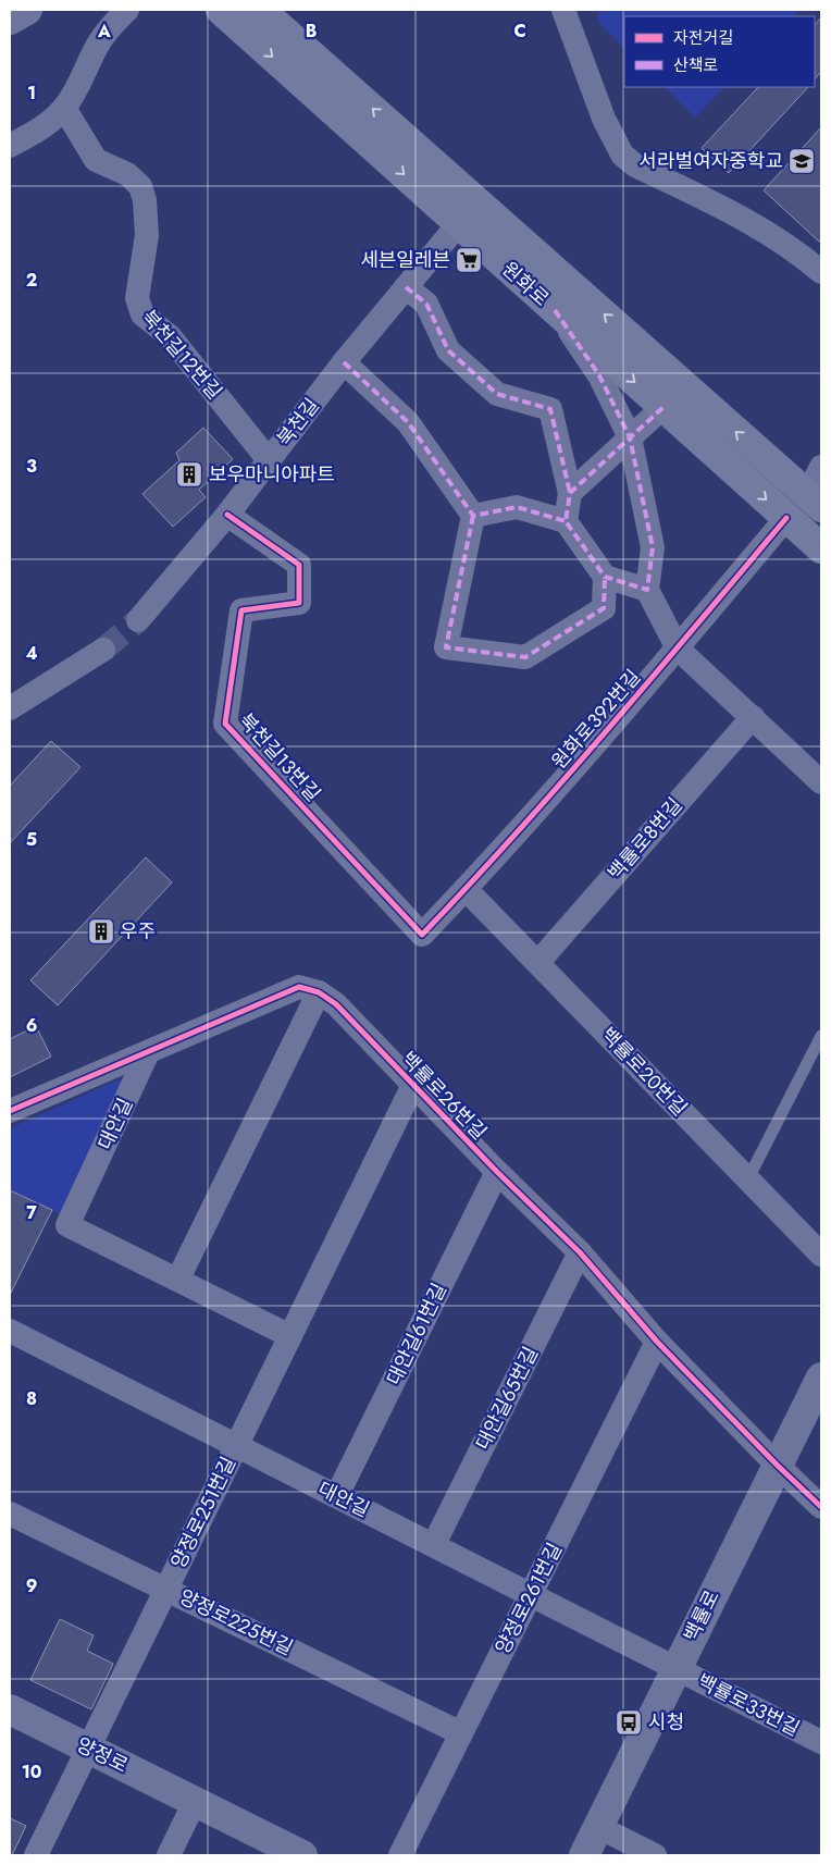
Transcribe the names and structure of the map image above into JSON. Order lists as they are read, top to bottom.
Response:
{
  "streets": {
    "main road": ["원화로"],
    "street": [
      "북천길12번길",
      "북천길",
      "원화로392번길",
      "북천길13번길",
      "백률로8번길",
      "백률로20번길",
      "백률로26번길",
      "대안길",
      "대안길61번길",
      "대안길65번길",
      "양정로251번길",
      "양정로261번길",
      "백률로",
      "양정로225번길",
      "백률로33번길",
      "양정로"
    ]
  },
  "crossings": [
    ["원화로", "북천길"],
    ["원화로", "원화로392번길"],
    ["북천길12번길", "북천길"],
    ["북천길", "북천길13번길"],
    ["원화로392번길", "북천길13번길"],
    ["원화로392번길", "백률로20번길"],
    ["백률로8번길", "백률로20번길"],
    ["백률로26번길", "대안길"],
    ["백률로26번길", "대안길61번길"],
    ["백률로26번길", "대안길65번길"],
    ["백률로26번길", "양정로251번길"],
    ["백률로26번길", "양정로261번길"],
    ["백률로26번길", "백률로"],
    ["대안길", "대안길61번길"],
    ["대안길", "대안길65번길"],
    ["대안길", "양정로251번길"],
    ["대안길", "양정로261번길"],
    ["대안길", "백률로"],
    ["대안길", "백률로33번길"],
    ["양정로251번길", "양정로225번길"],
    ["양정로251번길", "양정로"],
    ["양정로261번길", "양정로225번길"],
    ["백률로", "백률로33번길"]
  ],
  "places": {
    "school or university": ["서라벌여자중학교"],
    "supermarket": ["세븐일레븐"],
    "building": ["보우마니아파트", "우주"],
    "bus stop": ["시청"]
  },
  "legend": ["자전거길", "산책로"],
  "grid": {
    "columns": ["A", "B", "C"],
    "rows": [
      "1",
      "2",
      "3",
      "4",
      "5",
      "6",
      "7",
      "8",
      "9",
      "10"
    ]
  }
}
